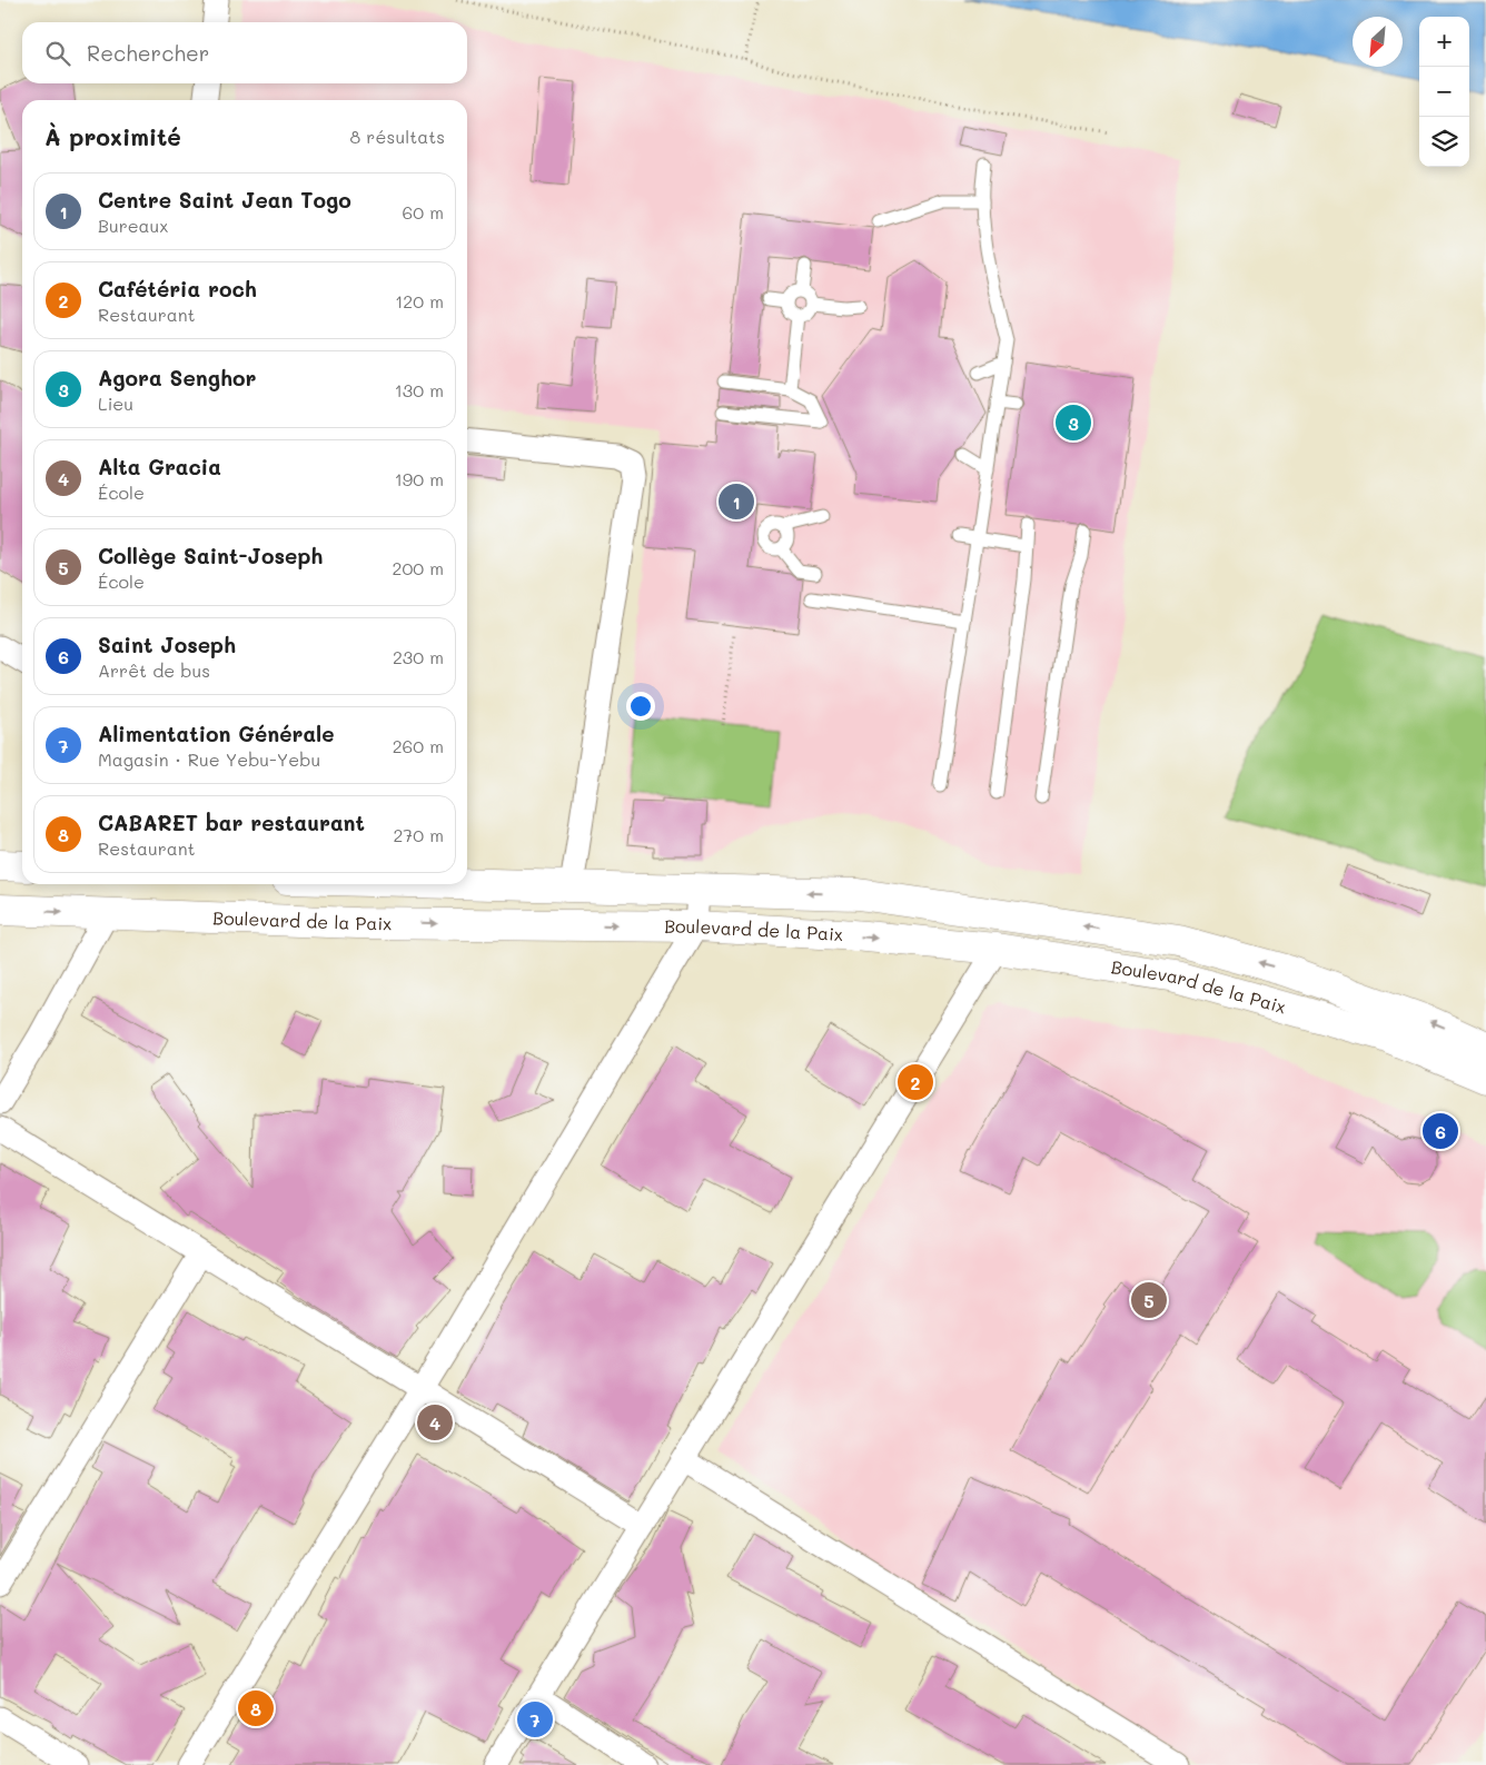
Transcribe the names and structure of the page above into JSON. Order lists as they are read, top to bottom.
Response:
{
  "streets": {
    "main road": ["Boulevard de la Paix"]
  },
  "north": "bottom left",
  "page": {
    "map_buttons": ["+", "−"],
    "search": "Rechercher",
    "heading": ["À proximité", "8 résultats"],
    "list": [
      {
        "mark": "1",
        "name": "Centre Saint Jean Togo",
        "note": "Bureaux",
        "value": "60 m"
      },
      {
        "mark": "2",
        "name": "Cafétéria roch",
        "note": "Restaurant",
        "value": "120 m"
      },
      {
        "mark": "3",
        "name": "Agora Senghor",
        "note": "Lieu",
        "value": "130 m"
      },
      {
        "mark": "4",
        "name": "Alta Gracia",
        "note": "École",
        "value": "190 m"
      },
      {
        "mark": "5",
        "name": "Collège Saint-Joseph",
        "note": "École",
        "value": "200 m"
      },
      {
        "mark": "6",
        "name": "Saint Joseph",
        "note": "Arrêt de bus",
        "value": "230 m"
      },
      {
        "mark": "7",
        "name": "Alimentation Générale",
        "note": "Magasin · Rue Yebu-Yebu",
        "value": "260 m"
      },
      {
        "mark": "8",
        "name": "CABARET bar restaurant",
        "note": "Restaurant",
        "value": "270 m"
      }
    ],
    "pins": [
      "3",
      "1",
      "2",
      "6",
      "5",
      "4",
      "8",
      "7"
    ]
  }
}
